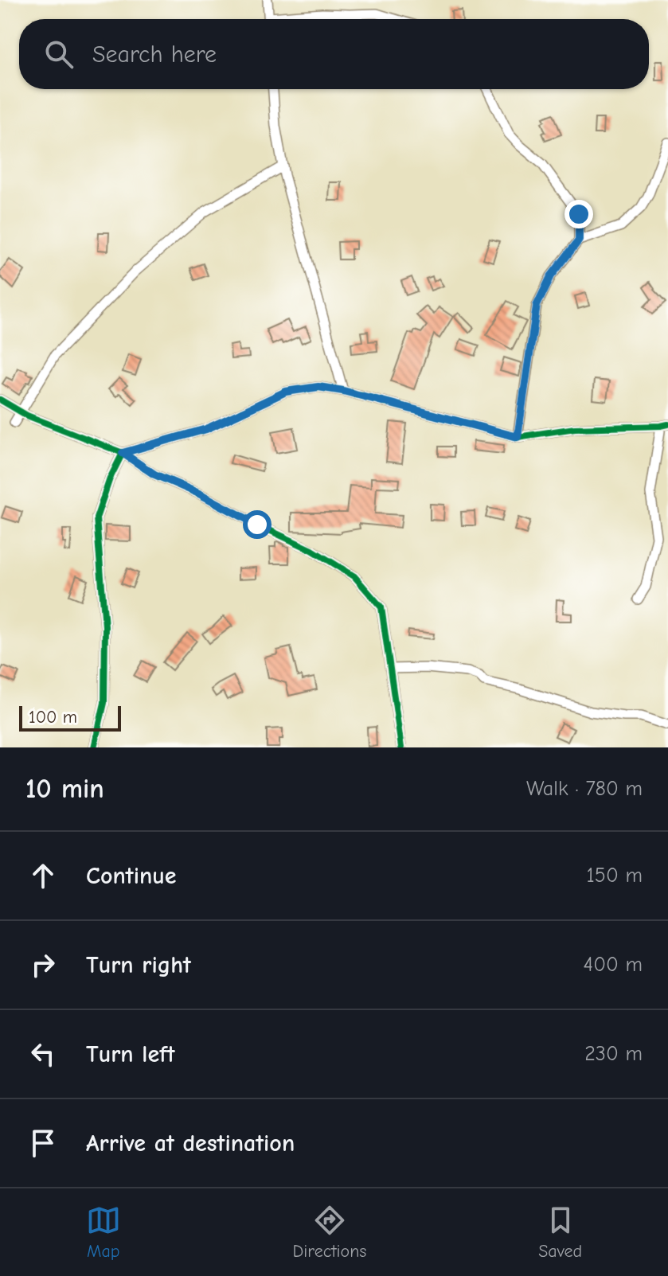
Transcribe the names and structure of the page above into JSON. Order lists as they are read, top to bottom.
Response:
{
  "scale_bar": "100 m",
  "page": {
    "search": "Search here",
    "scale": "100 m",
    "heading": ["10 min", "Walk · 780 m"],
    "list": [
      ["Continue", "150 m"],
      ["Turn right", "400 m"],
      ["Turn left", "230 m"],
      "Arrive at destination"
    ],
    "nav": ["Map", "Directions", "Saved"]
  }
}
